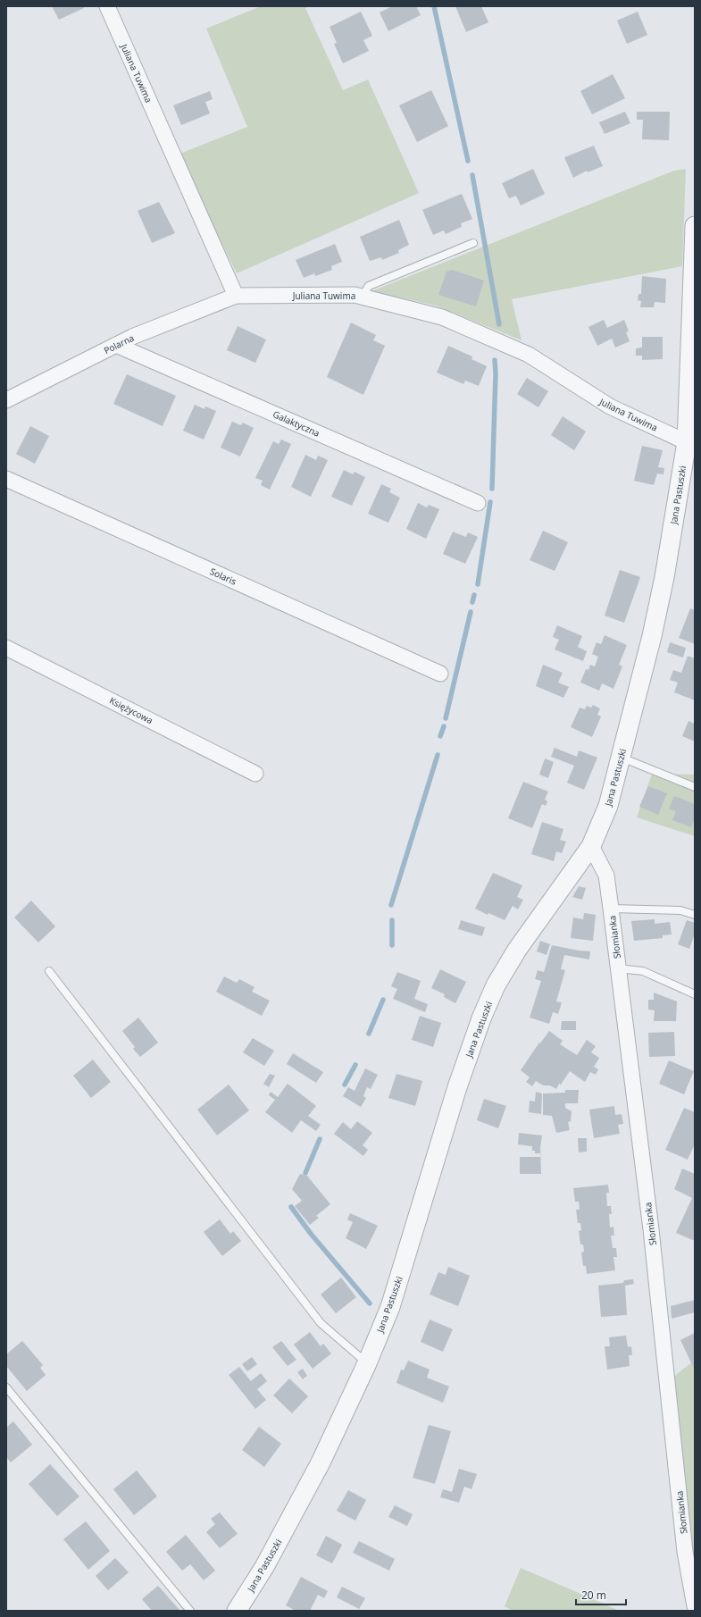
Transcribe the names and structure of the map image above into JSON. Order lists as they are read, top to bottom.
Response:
{
  "streets": {
    "street": [
      "Juliana Tuwima",
      "Polarna",
      "Galaktyczna",
      "Jana Pastuszki",
      "Solaris",
      "Księżycowa",
      "Słomianka"
    ]
  },
  "crossings": [
    ["Juliana Tuwima", "Polarna"],
    ["Juliana Tuwima", "Jana Pastuszki"],
    ["Polarna", "Galaktyczna"],
    ["Jana Pastuszki", "Słomianka"]
  ],
  "scale_bar": "20 m"
}
